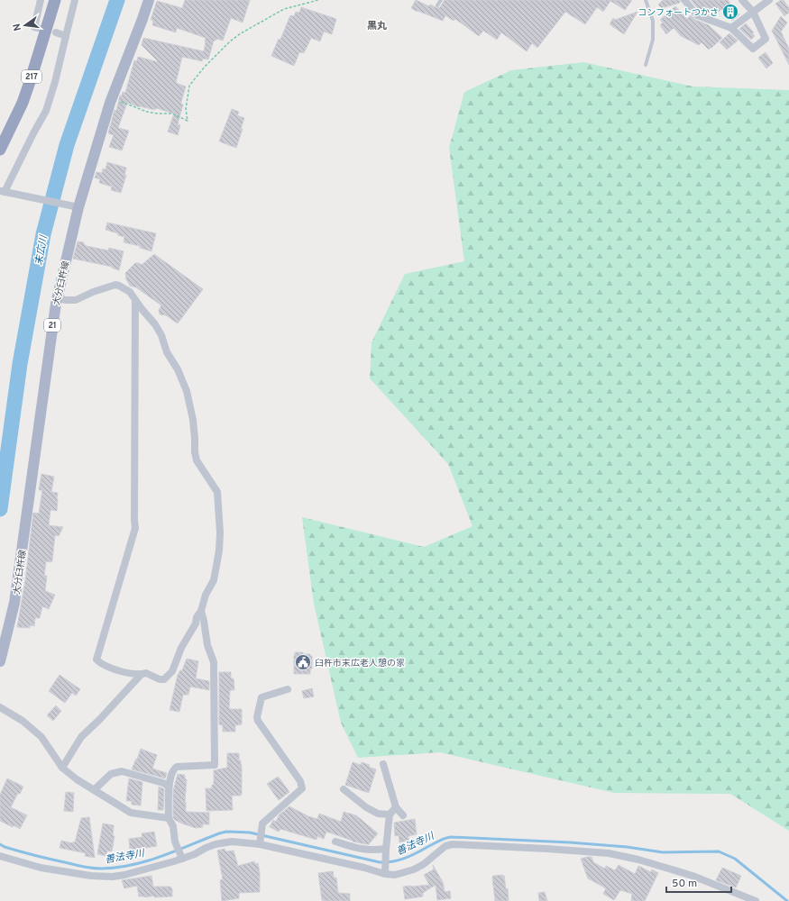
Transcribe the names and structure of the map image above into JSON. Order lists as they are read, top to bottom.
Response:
{
  "streets": {
    "highway": ["217"],
    "main road": ["大分臼杵線", "21"]
  },
  "districts": ["黒丸"],
  "water": ["末広川", "善法寺川"],
  "places": {
    "building": ["コンフォートつかさ"],
    "public building": ["臼杵市末広老人憩の家"]
  },
  "scale_bar": "50 m",
  "north": "left"
}
